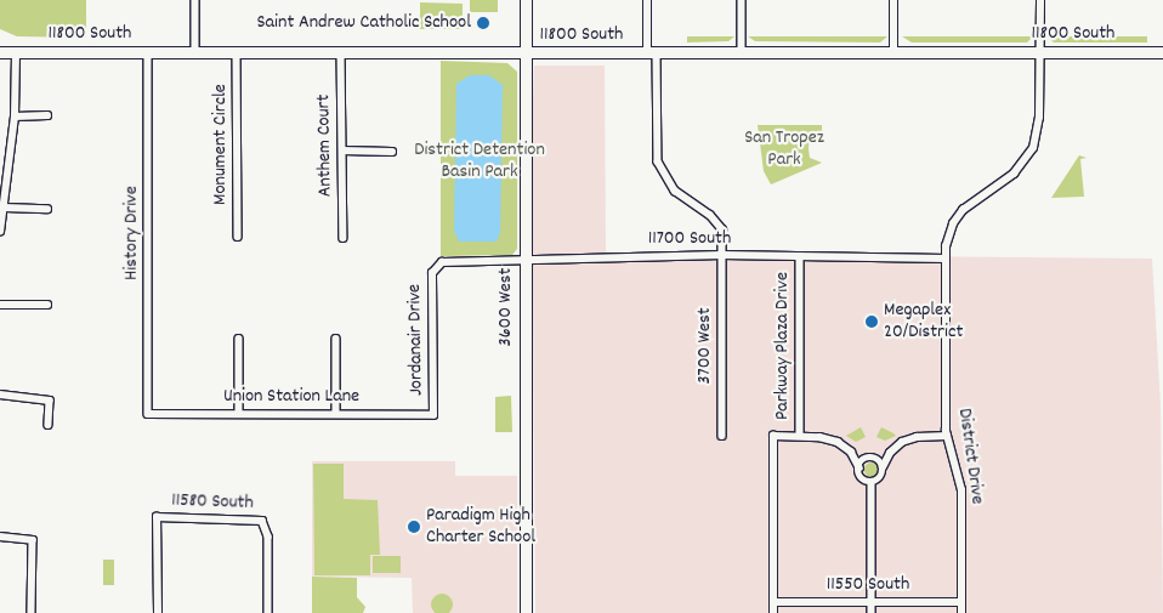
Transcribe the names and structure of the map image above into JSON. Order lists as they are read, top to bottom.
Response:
{
  "streets": {
    "main road": ["11800 South", "3600 West"],
    "street": [
      "Monument Circle",
      "Anthem Court",
      "History Drive",
      "11700 South",
      "Jordanair Drive",
      "3700 West",
      "Parkway Plaza Drive",
      "Union Station Lane",
      "District Drive",
      "11580 South",
      "11550 South"
    ]
  },
  "crossings": [
    ["11800 South", "Monument Circle"],
    ["11800 South", "Anthem Court"],
    ["11800 South", "History Drive"],
    ["11800 South", "3600 West"],
    ["11800 South", "3700 West"],
    ["11800 South", "District Drive"],
    ["History Drive", "Union Station Lane"],
    ["11700 South", "3600 West"],
    ["11700 South", "Jordanair Drive"],
    ["11700 South", "3700 West"],
    ["11700 South", "Parkway Plaza Drive"],
    ["11700 South", "District Drive"],
    ["Jordanair Drive", "Union Station Lane"],
    ["Parkway Plaza Drive", "11550 South"],
    ["District Drive", "11550 South"]
  ],
  "parks": ["San Tropez Park", "District Detention Basin Park"],
  "places": ["Saint Andrew Catholic School", "Megaplex 20/District", "Paradigm High Charter School"]
}
